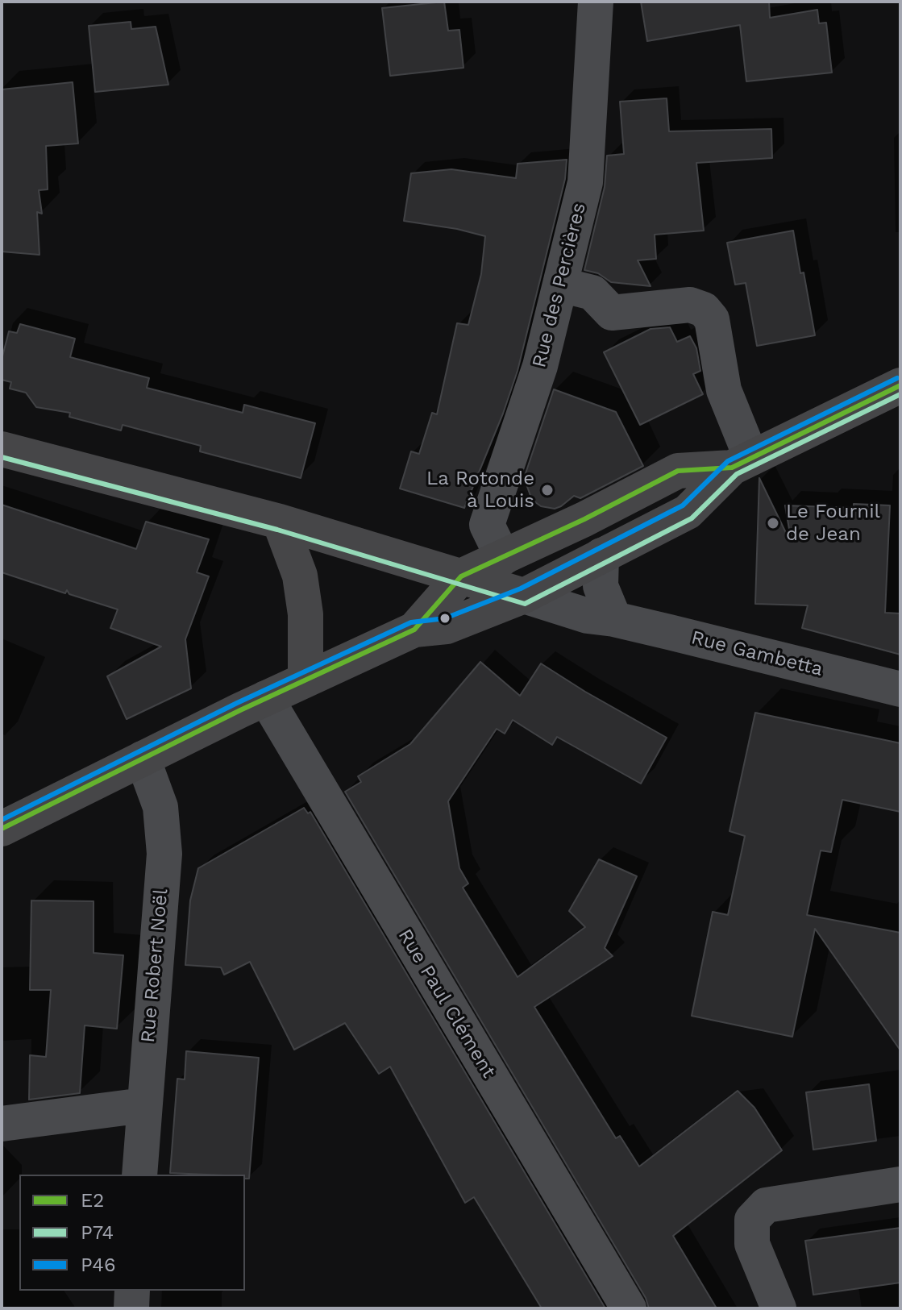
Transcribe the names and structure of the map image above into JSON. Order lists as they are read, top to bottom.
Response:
{
  "streets": {
    "street": [
      "Rue des Percières",
      "Rue Gambetta",
      "Rue Robert Noël",
      "Rue Paul Clément"
    ]
  },
  "places": ["La Rotonde à Louis", "Le Fournil de Jean"],
  "lines": ["transit line P46", "transit line E2", "transit line P74"],
  "legend": ["E2", "P74", "P46"]
}
